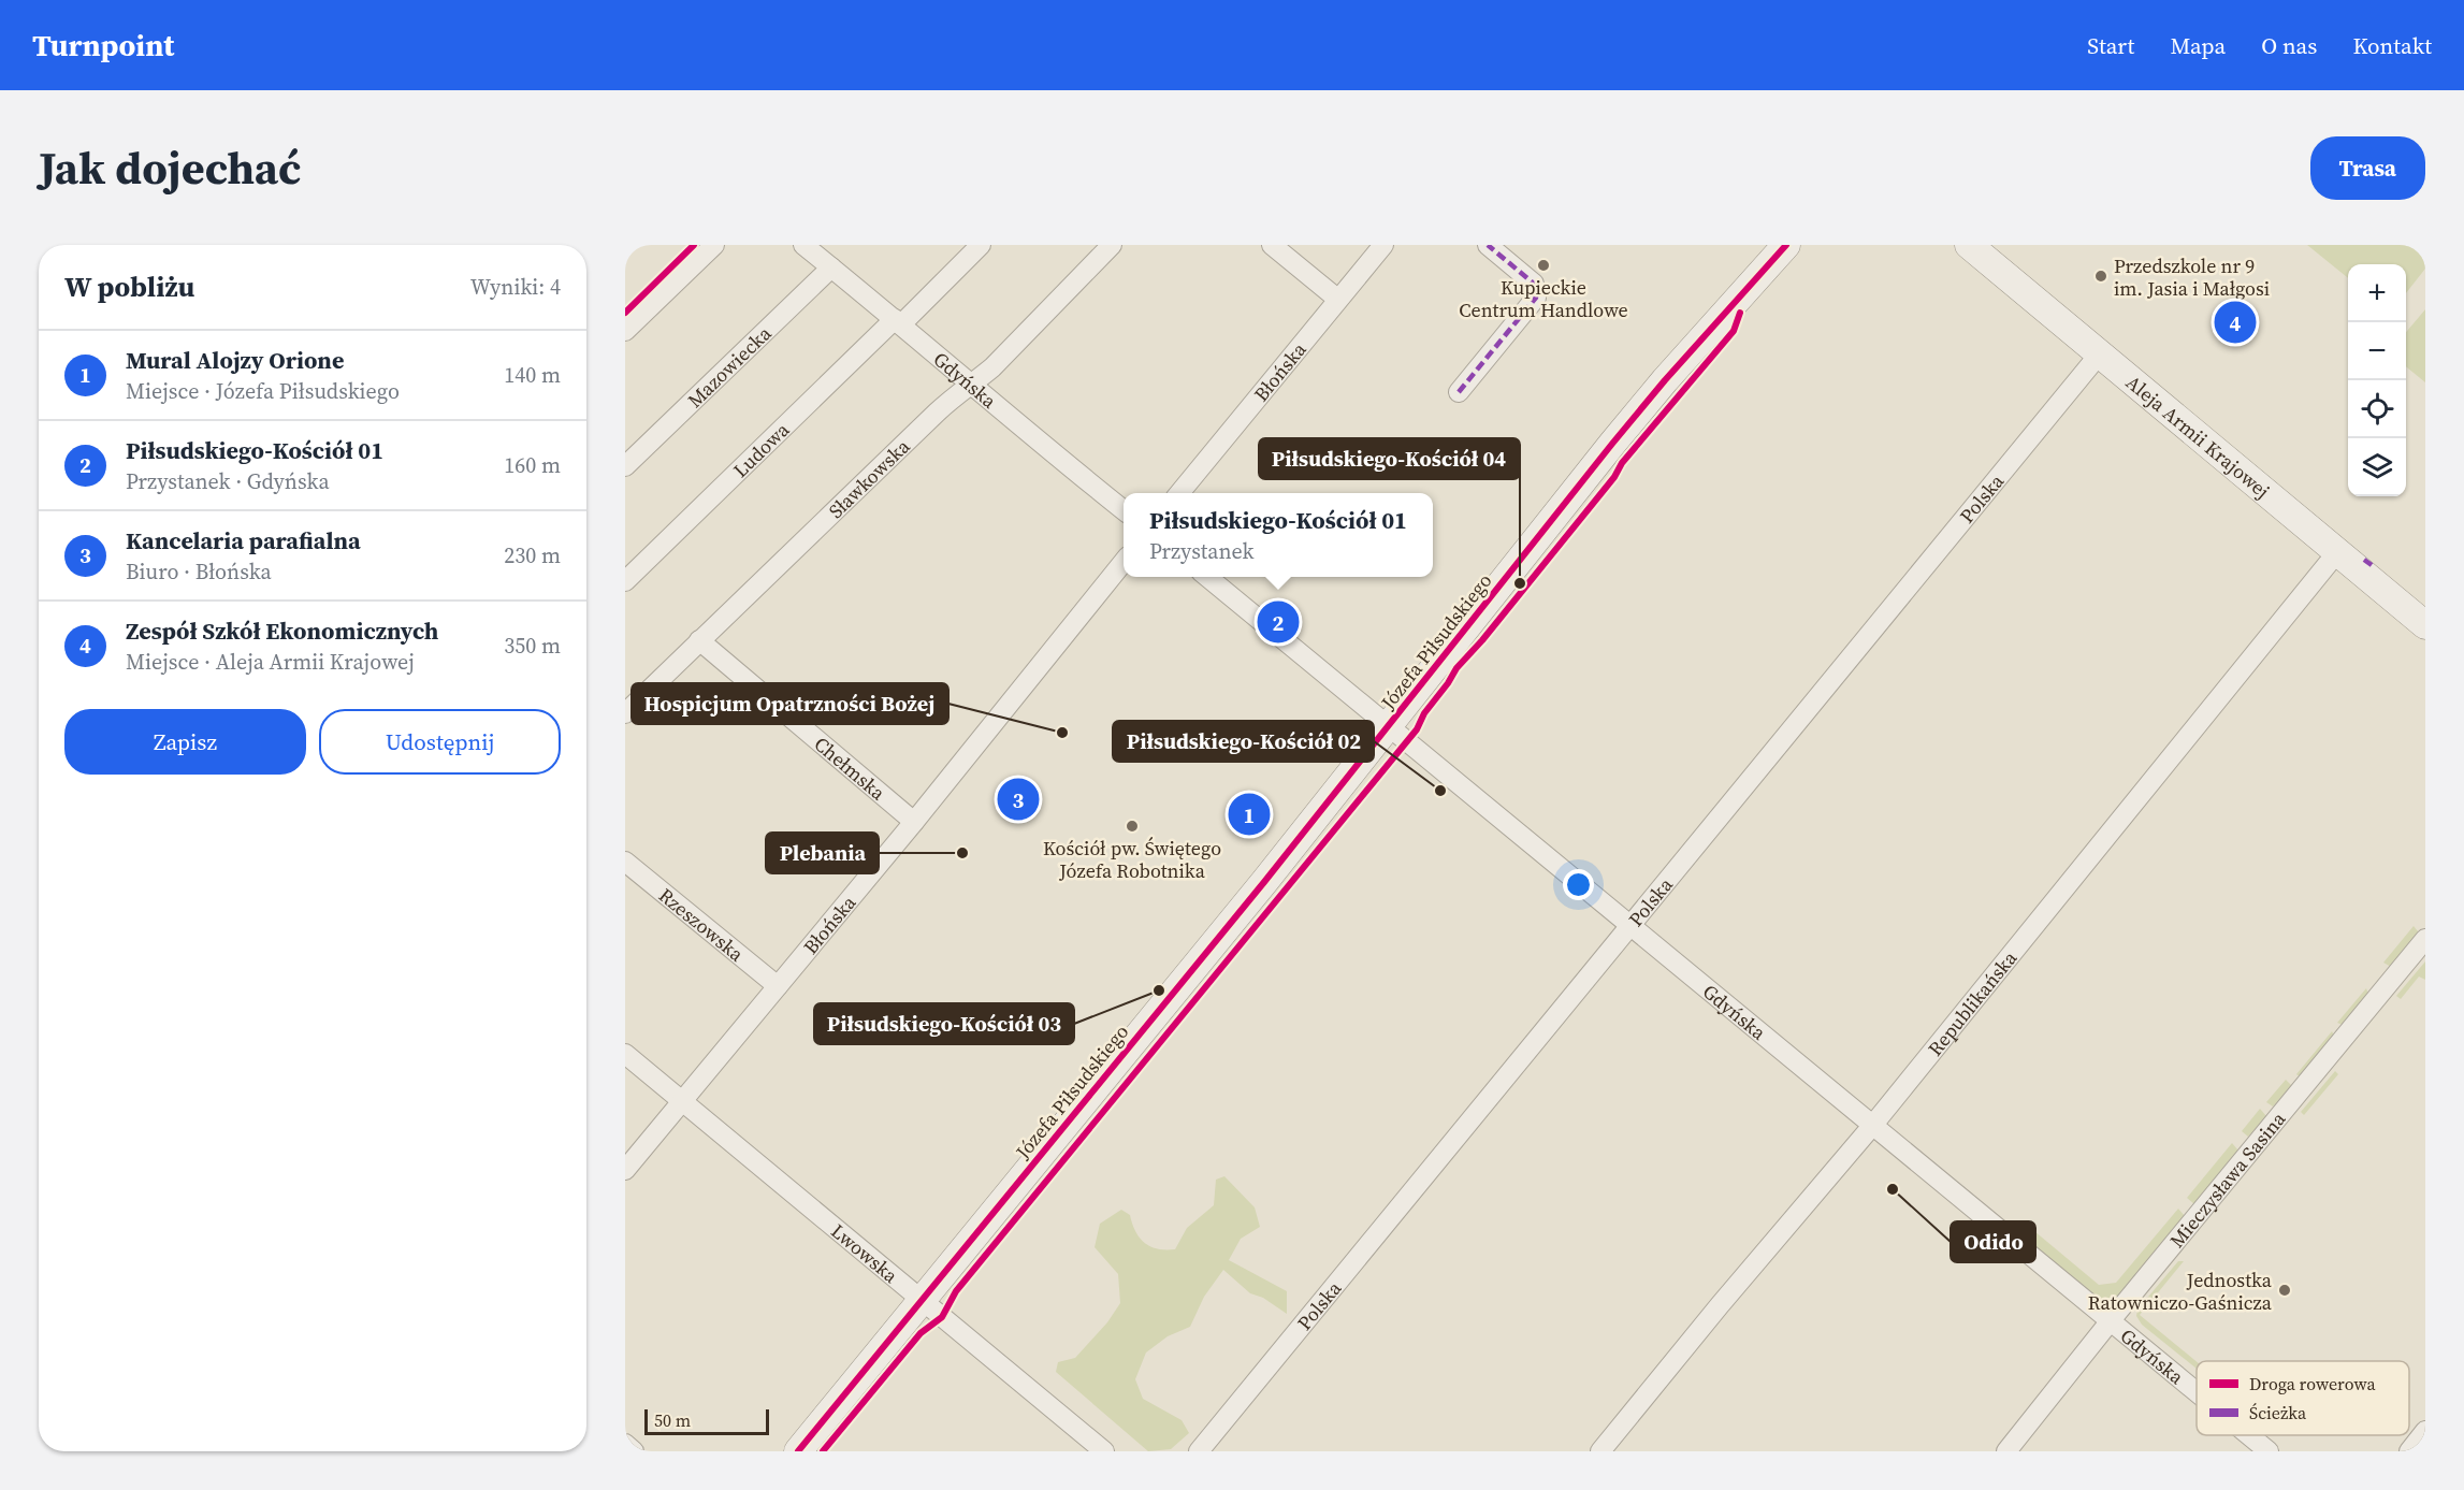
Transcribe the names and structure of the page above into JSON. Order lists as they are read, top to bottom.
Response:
{
  "streets": {
    "street": [
      "Mazowiecka",
      "Błońska",
      "Gdyńska",
      "Aleja Armii Krajowej",
      "Ludowa",
      "Sławkowska",
      "Polska",
      "Józefa Piłsudskiego",
      "Chełmska",
      "Rzeszowska",
      "Republikańska",
      "Mieczysława Sasina",
      "Lwowska"
    ]
  },
  "crossings": [
    ["Mazowiecka", "Gdyńska"],
    ["Błońska", "Chełmska"],
    ["Błońska", "Rzeszowska"],
    ["Błońska", "Lwowska"],
    ["Gdyńska", "Ludowa"],
    ["Gdyńska", "Sławkowska"],
    ["Gdyńska", "Polska"],
    ["Gdyńska", "Józefa Piłsudskiego"],
    ["Gdyńska", "Republikańska"],
    ["Gdyńska", "Mieczysława Sasina"],
    ["Aleja Armii Krajowej", "Polska"],
    ["Aleja Armii Krajowej", "Republikańska"],
    ["Sławkowska", "Chełmska"],
    ["Józefa Piłsudskiego", "Lwowska"]
  ],
  "places": [
    "Kupieckie Centrum Handlowe",
    "Przedszkole nr 9 im. Jasia i Małgosi",
    "Piłsudskiego-Kościół 04",
    "Hospicjum Opatrzności Bożej",
    "Piłsudskiego-Kościół 02",
    "Kościół pw. Świętego Józefa Robotnika",
    "Plebania",
    "Piłsudskiego-Kościół 03",
    "Odido",
    "Jednostka Ratowniczo-Gaśnicza"
  ],
  "legend": ["Droga rowerowa", "Ścieżka"],
  "scale_bar": "50 m",
  "page": {
    "header": "Turnpoint",
    "nav": [
      "Start",
      "Mapa",
      "O nas",
      "Kontakt"
    ],
    "title": "Jak dojechać",
    "buttons": [
      "Trasa",
      ["Zapisz", "Udostępnij"]
    ],
    "heading": ["W pobliżu", "Wyniki: 4"],
    "map_buttons": ["+", "−"],
    "pins": [
      "4",
      "2",
      "3",
      "1"
    ],
    "list": [
      {
        "mark": "1",
        "name": "Mural Alojzy Orione",
        "note": "Miejsce · Józefa Piłsudskiego",
        "value": "140 m"
      },
      {
        "mark": "2",
        "name": "Piłsudskiego-Kościół 01",
        "note": "Przystanek · Gdyńska",
        "value": "160 m"
      },
      {
        "mark": "3",
        "name": "Kancelaria parafialna",
        "note": "Biuro · Błońska",
        "value": "230 m"
      },
      {
        "mark": "4",
        "name": "Zespół Szkół Ekonomicznych",
        "note": "Miejsce · Aleja Armii Krajowej",
        "value": "350 m"
      }
    ],
    "popup": ["Piłsudskiego-Kościół 01", "Przystanek"],
    "scale": "50 m"
  }
}
